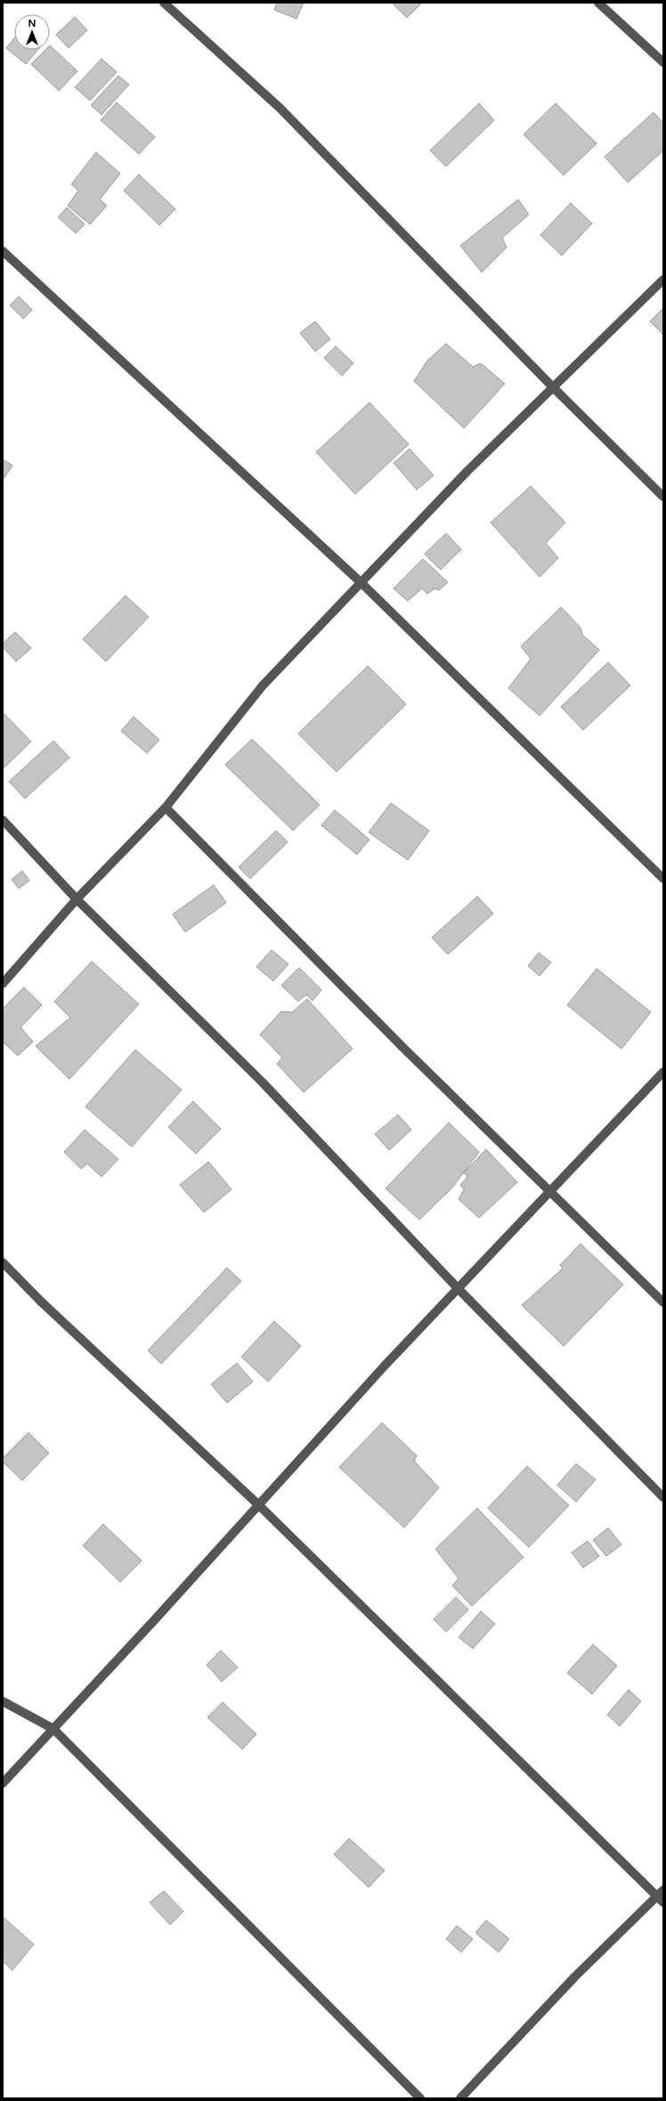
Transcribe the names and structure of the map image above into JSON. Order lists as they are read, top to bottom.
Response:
{
  "north": "top"
}
